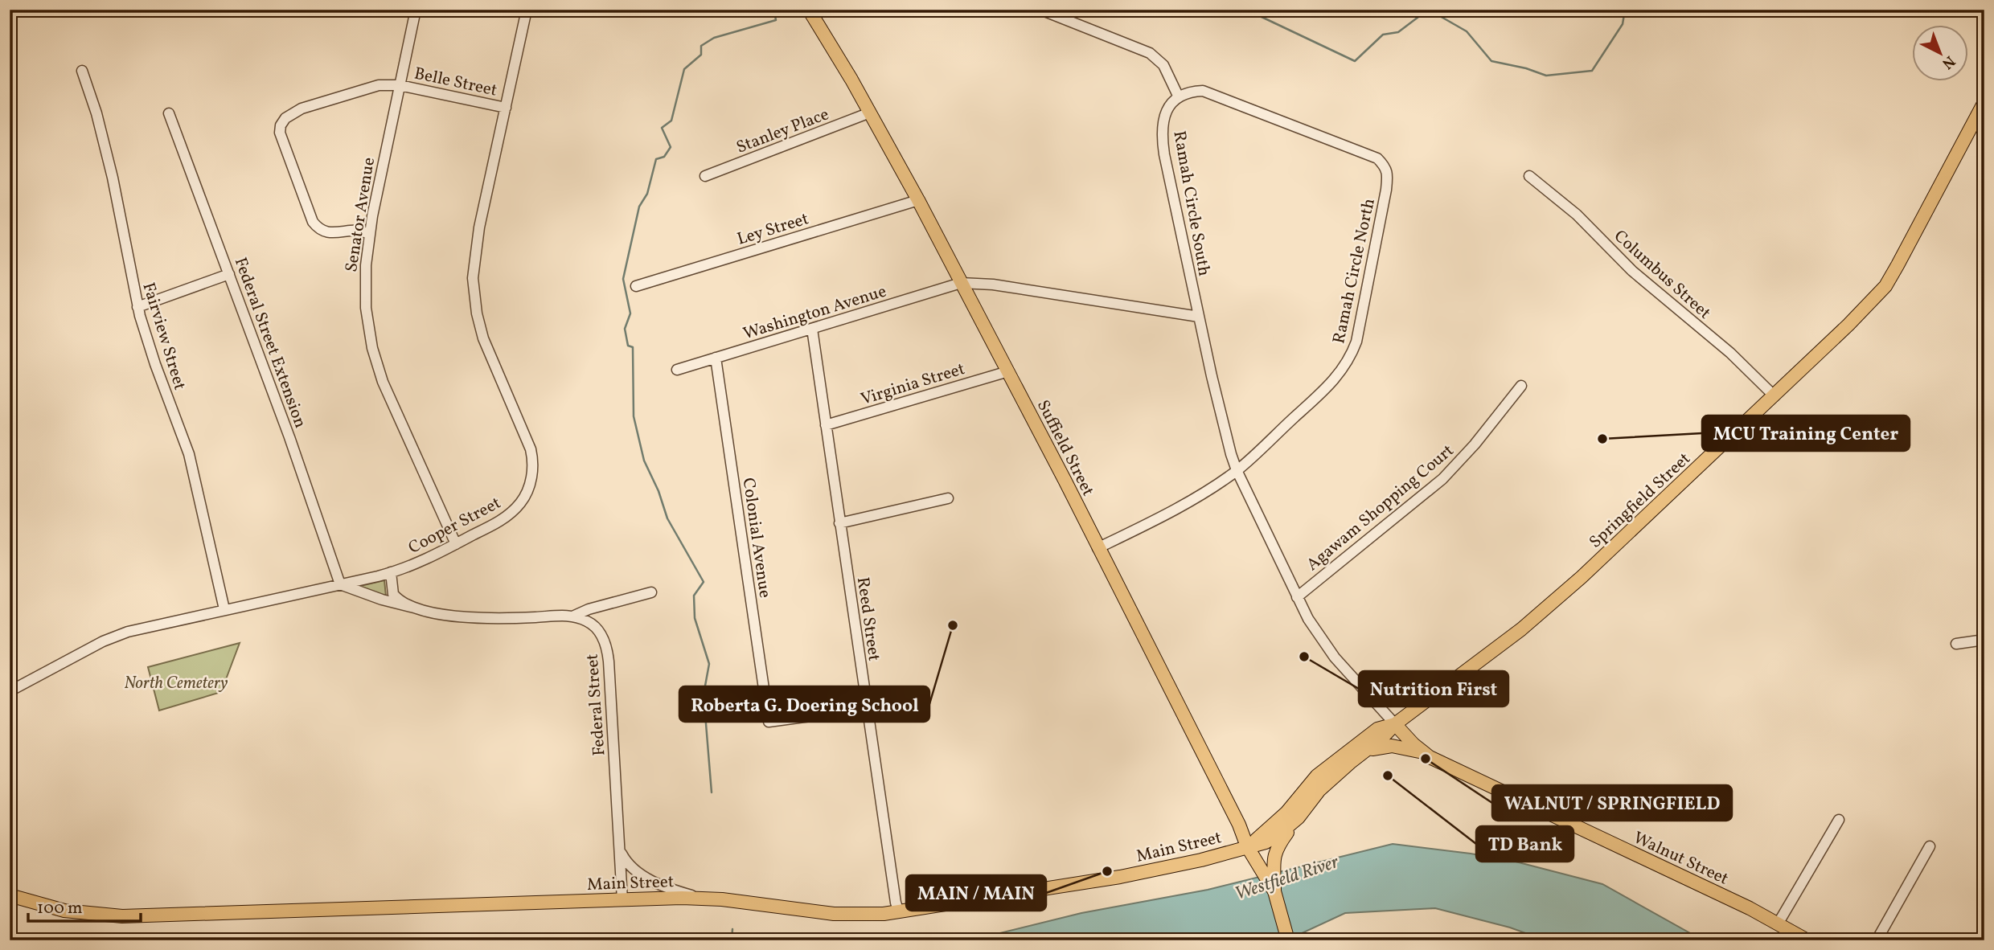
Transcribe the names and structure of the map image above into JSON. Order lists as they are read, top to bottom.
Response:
{
  "streets": {
    "main road": [
      "Suffield Street",
      "Springfield Street",
      "Main Street",
      "Walnut Street"
    ],
    "street": [
      "Belle Street",
      "Stanley Place",
      "Ramah Circle South",
      "Senator Avenue",
      "Ley Street",
      "Ramah Circle North",
      "Columbus Street",
      "Washington Avenue",
      "Fairview Street",
      "Federal Street Extension",
      "Virginia Street",
      "Agawam Shopping Court",
      "Cooper Street",
      "Colonial Avenue",
      "Reed Street",
      "Federal Street"
    ]
  },
  "crossings": [
    ["Belle Street", "Senator Avenue"],
    ["Belle Street", "Cooper Street"],
    ["Stanley Place", "Suffield Street"],
    ["Ramah Circle South", "Ramah Circle North"],
    ["Ramah Circle South", "Washington Avenue"],
    ["Ramah Circle South", "Springfield Street"],
    ["Ramah Circle South", "Agawam Shopping Court"],
    ["Ramah Circle South", "Walnut Street"],
    ["Senator Avenue", "Cooper Street"],
    ["Ley Street", "Suffield Street"],
    ["Ramah Circle North", "Suffield Street"],
    ["Columbus Street", "Springfield Street"],
    ["Washington Avenue", "Suffield Street"],
    ["Washington Avenue", "Colonial Avenue"],
    ["Washington Avenue", "Reed Street"],
    ["Fairview Street", "Cooper Street"],
    ["Federal Street Extension", "Cooper Street"],
    ["Federal Street Extension", "Federal Street"],
    ["Virginia Street", "Suffield Street"],
    ["Virginia Street", "Reed Street"],
    ["Suffield Street", "Springfield Street"],
    ["Suffield Street", "Main Street"],
    ["Springfield Street", "Main Street"],
    ["Springfield Street", "Walnut Street"],
    ["Cooper Street", "Federal Street"],
    ["Colonial Avenue", "Reed Street"],
    ["Reed Street", "Main Street"],
    ["Federal Street", "Main Street"]
  ],
  "water": ["Westfield River"],
  "parks": ["North Cemetery"],
  "places": [
    "MCU Training Center",
    "Roberta G. Doering School",
    "Nutrition First",
    "WALNUT / SPRINGFIELD",
    "TD Bank",
    "MAIN / MAIN"
  ],
  "scale_bar": "100 m",
  "north": "bottom right"
}
